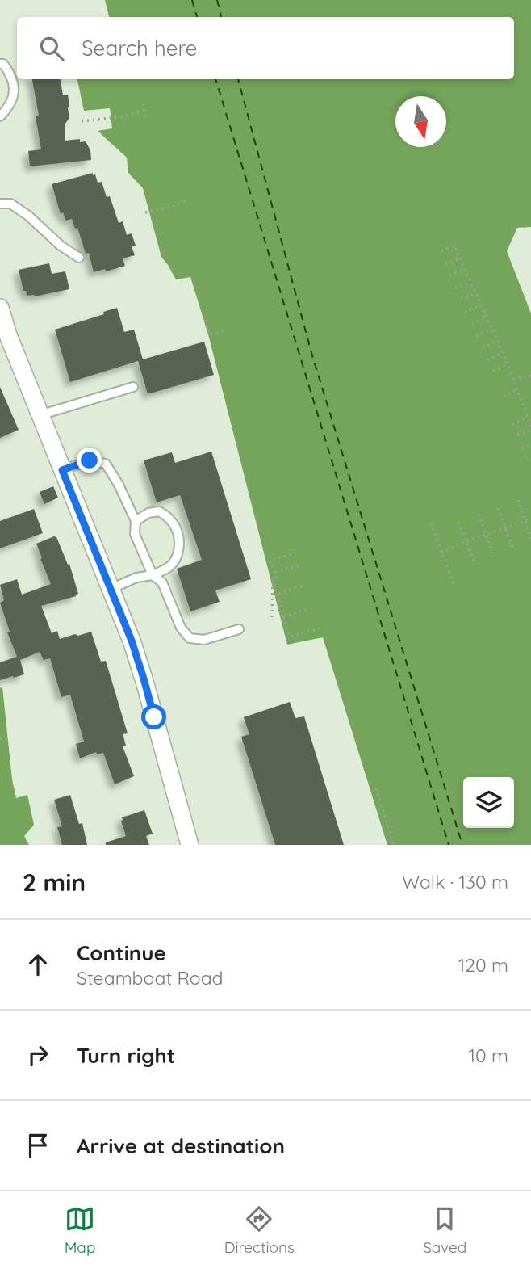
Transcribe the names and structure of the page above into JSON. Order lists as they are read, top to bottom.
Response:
{
  "north": "bottom",
  "page": {
    "search": "Search here",
    "heading": ["2 min", "Walk · 130 m"],
    "list": [
      ["Continue", "Steamboat Road", "120 m"],
      ["Turn right", "10 m"],
      "Arrive at destination"
    ],
    "nav": ["Map", "Directions", "Saved"]
  }
}
